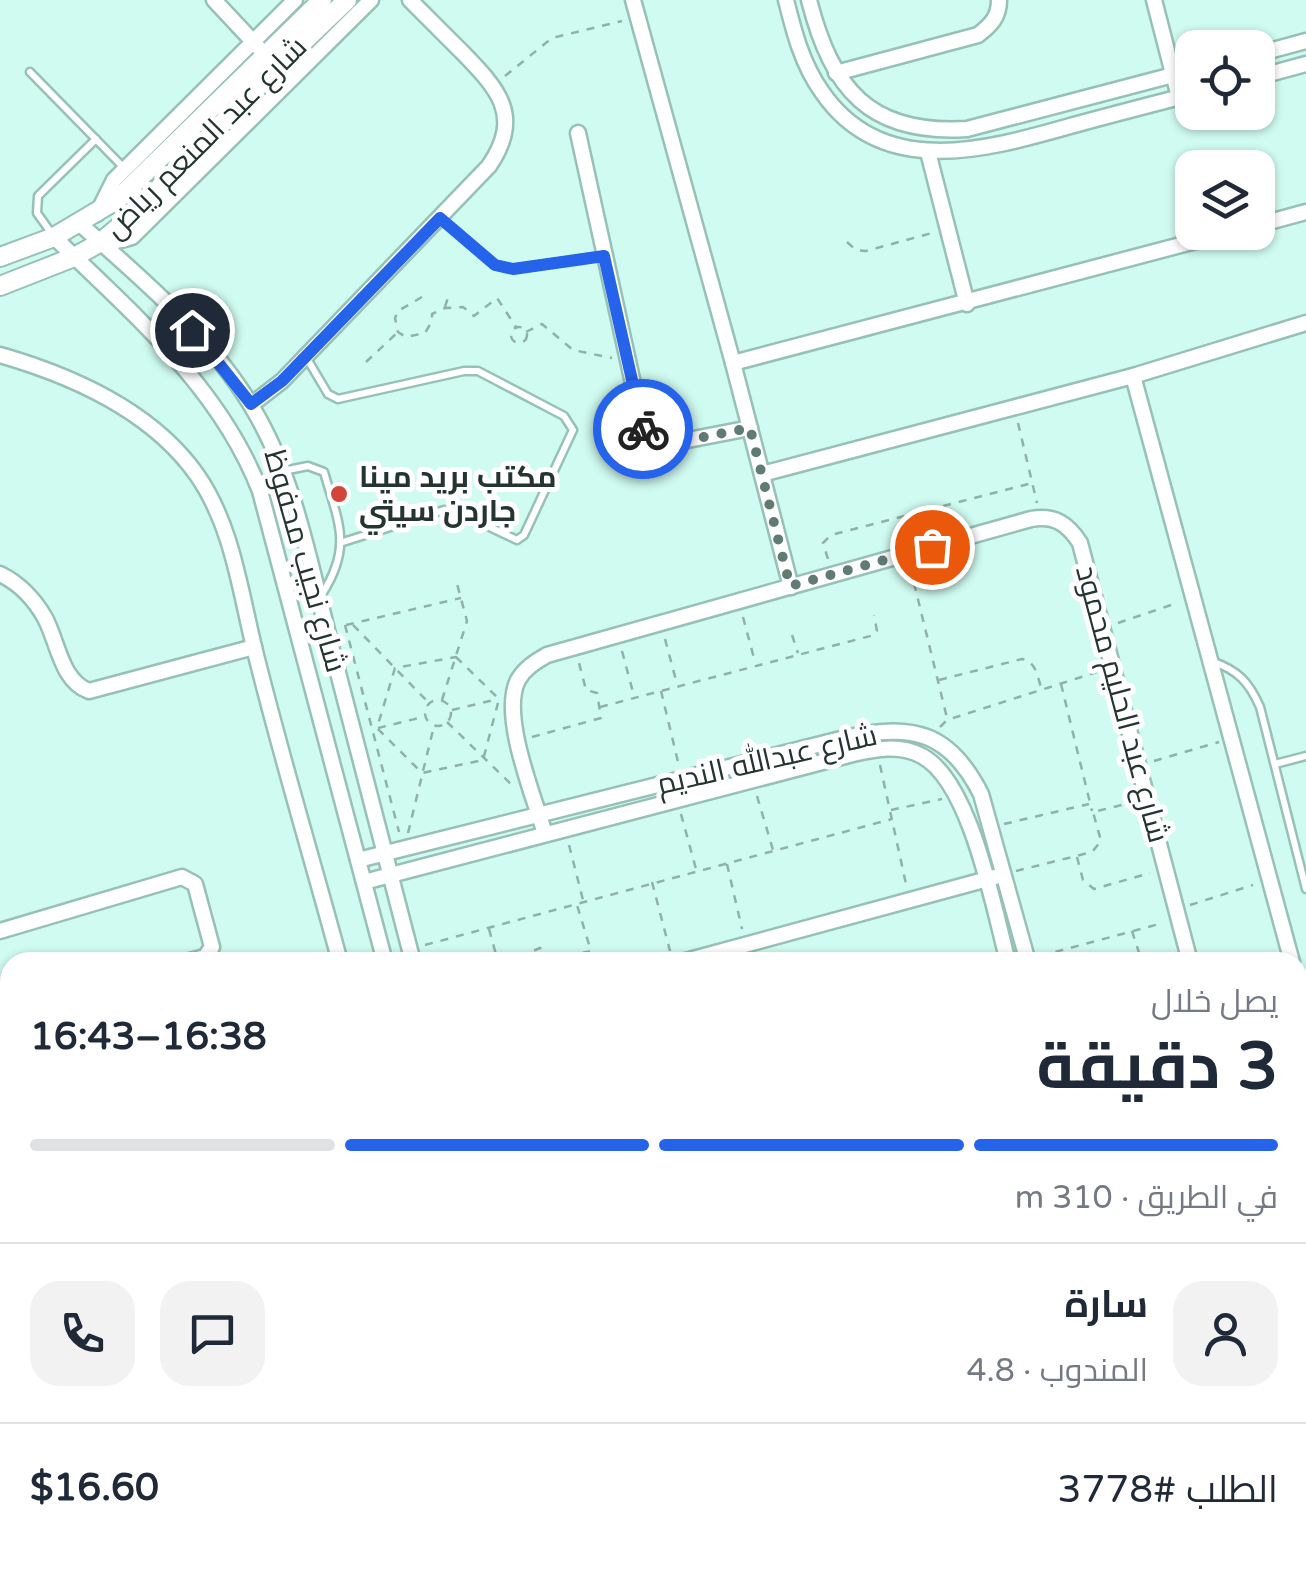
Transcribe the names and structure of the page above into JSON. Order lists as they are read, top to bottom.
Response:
{
  "streets": {
    "street": [
      "شارع عبد المنعم رياض",
      "شارع نجيب محفوظ",
      "شارع عبد الحليم محمود",
      "شارع عبدالله النديم"
    ]
  },
  "crossings": [
    ["شارع عبد المنعم رياض", "شارع نجيب محفوظ"],
    ["شارع نجيب محفوظ", "شارع عبدالله النديم"]
  ],
  "places": ["مكتب بريد مينا جاردن سيتي"],
  "page": {
    "heading": ["3 دقيقة", "يصل خلال", "16:38–16:43"],
    "panel": [
      "سارة",
      "المندوب · 4.8",
      "الطلب #3778",
      "$16.60"
    ],
    "bar": "في الطريق · 310 m"
  }
}
